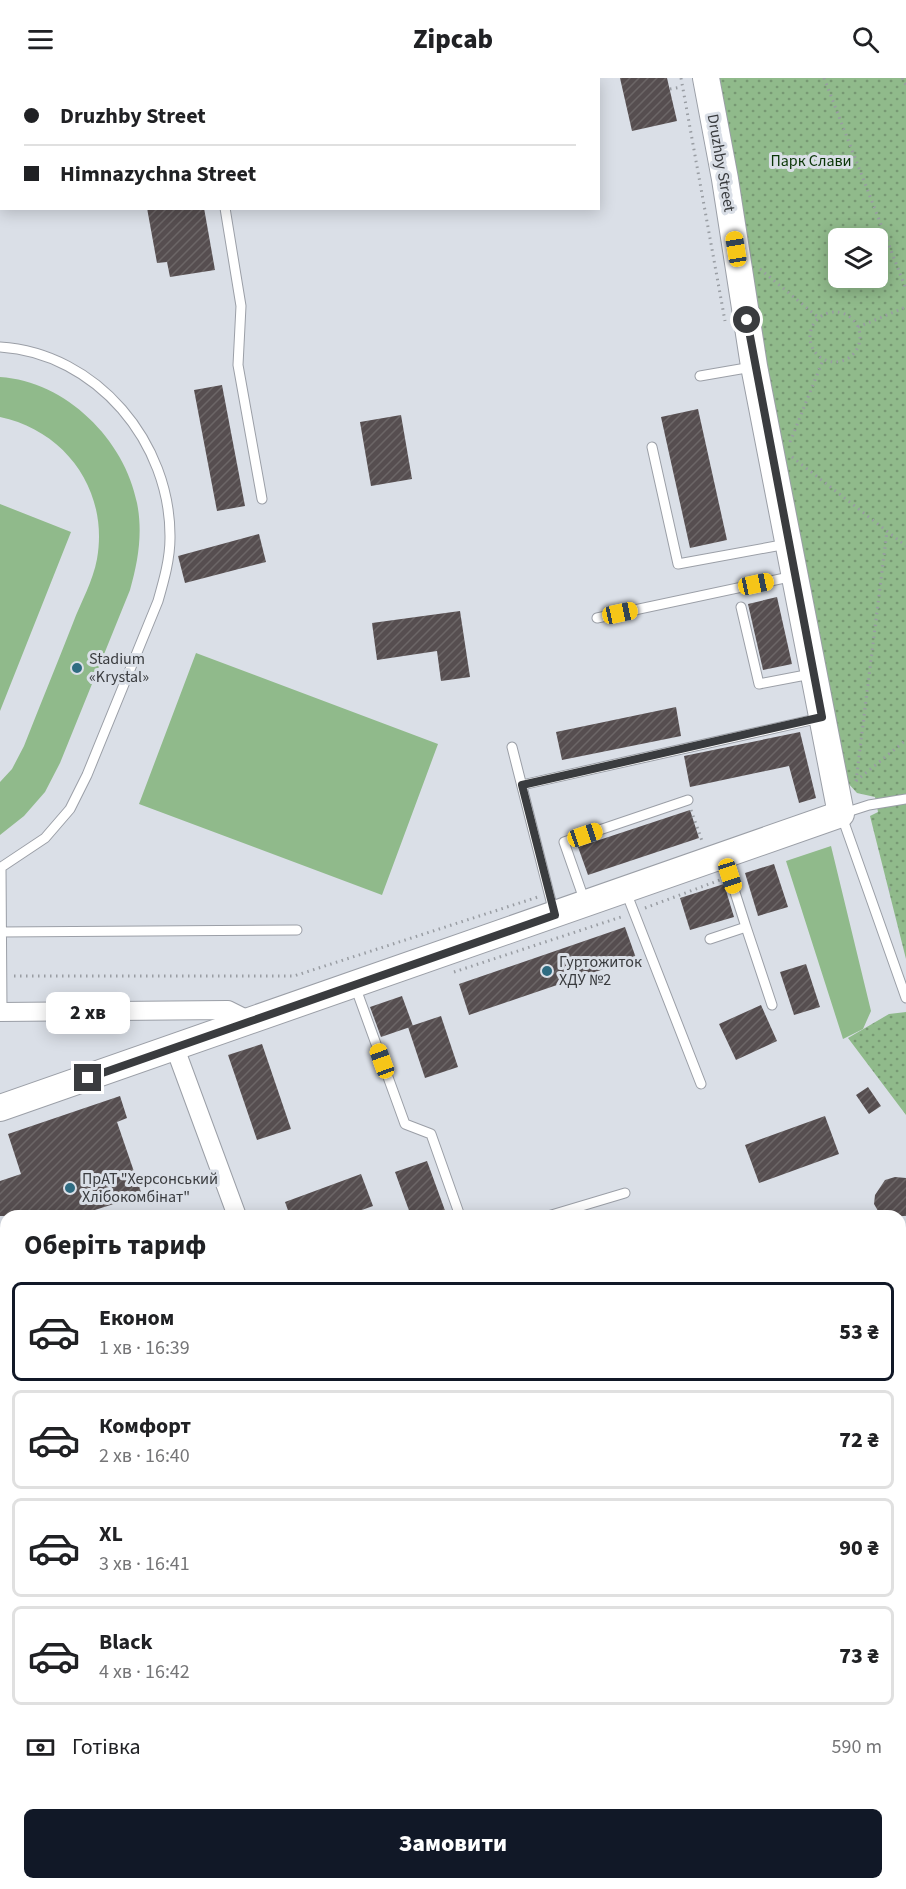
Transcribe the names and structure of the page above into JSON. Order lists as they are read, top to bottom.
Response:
{
  "streets": {
    "street": ["Druzhby Street"]
  },
  "parks": ["Парк Слави"],
  "places": ["Stadium «Krystal»", "Гуртожиток ХДУ №2", "ПрАТ \"Херсонський Хлібокомбінат\""],
  "page": {
    "header": "Zipcab",
    "banner": ["Druzhby Street", "Himnazychna Street"],
    "bubble": "2 хв",
    "heading": "Оберіть тариф",
    "list": [
      {
        "name": "Економ",
        "note": "1 хв · 16:39",
        "value": "53 ₴"
      },
      {
        "name": "Комфорт",
        "note": "2 хв · 16:40",
        "value": "72 ₴"
      },
      {
        "name": "XL",
        "note": "3 хв · 16:41",
        "value": "90 ₴"
      },
      {
        "name": "Black",
        "note": "4 хв · 16:42",
        "value": "73 ₴"
      }
    ],
    "pay": ["Готівка", "590 m"],
    "buttons": "Замовити"
  }
}
